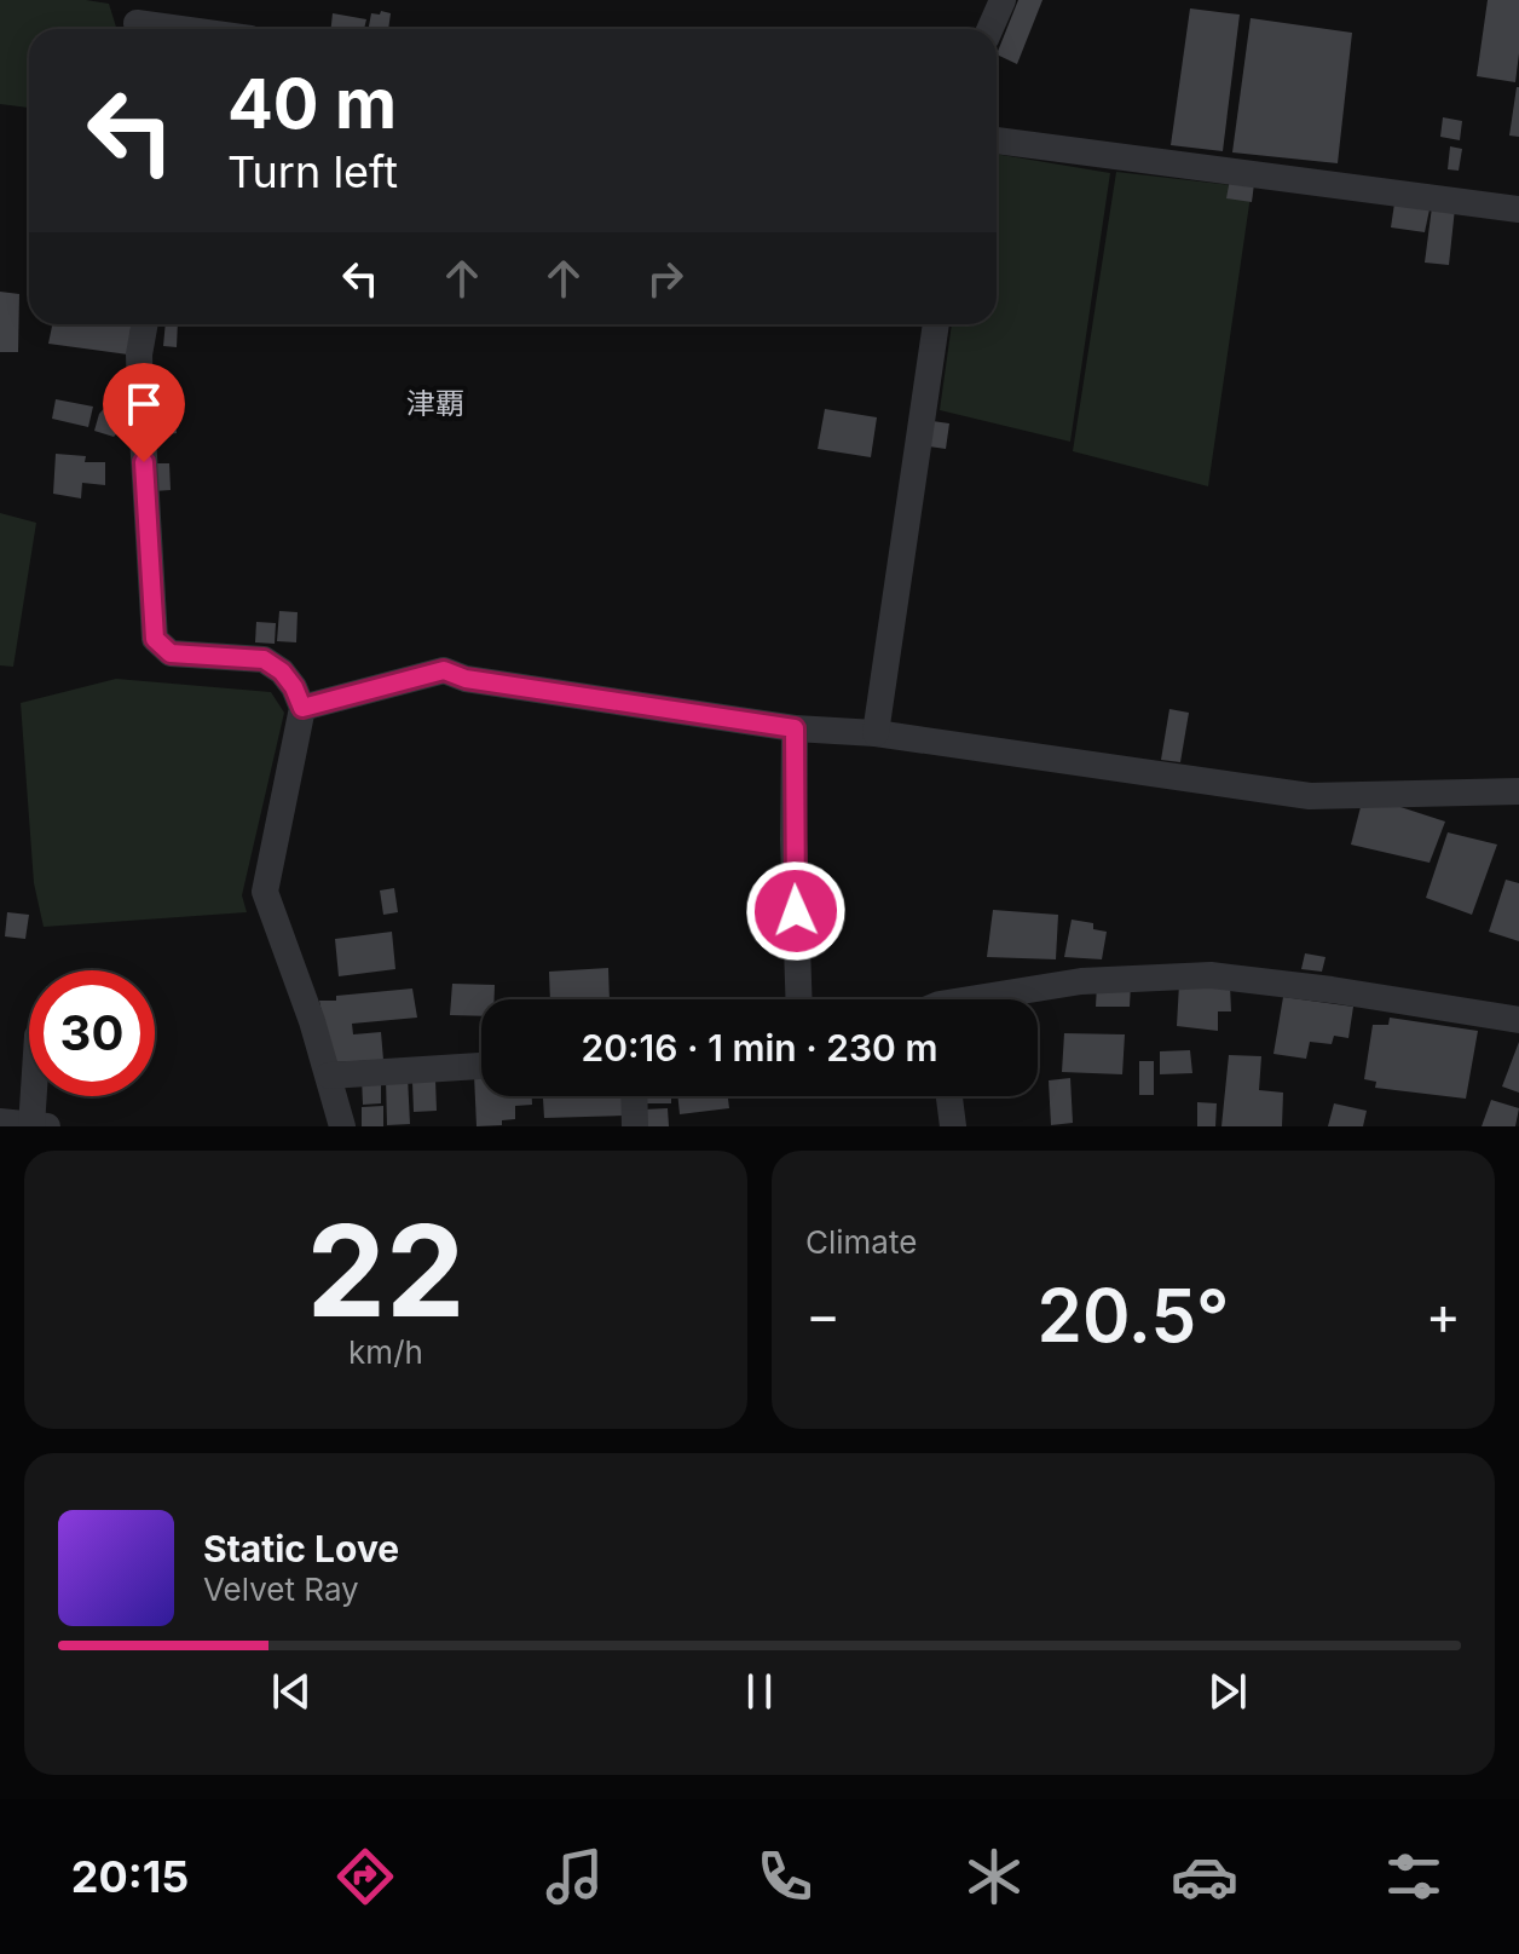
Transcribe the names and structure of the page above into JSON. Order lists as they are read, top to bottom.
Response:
{
  "districts": ["津覇"],
  "page": {
    "turn": ["40 m", "Turn left"],
    "limit": "30",
    "trip": "20:16 · 1 min · 230 m",
    "tile": [
      ["22", "km/h"],
      "Climate"
    ],
    "heat": ["−", "20.5°", "+"],
    "song": ["Static Love", "Velvet Ray"],
    "tabs": "20:15"
  }
}
